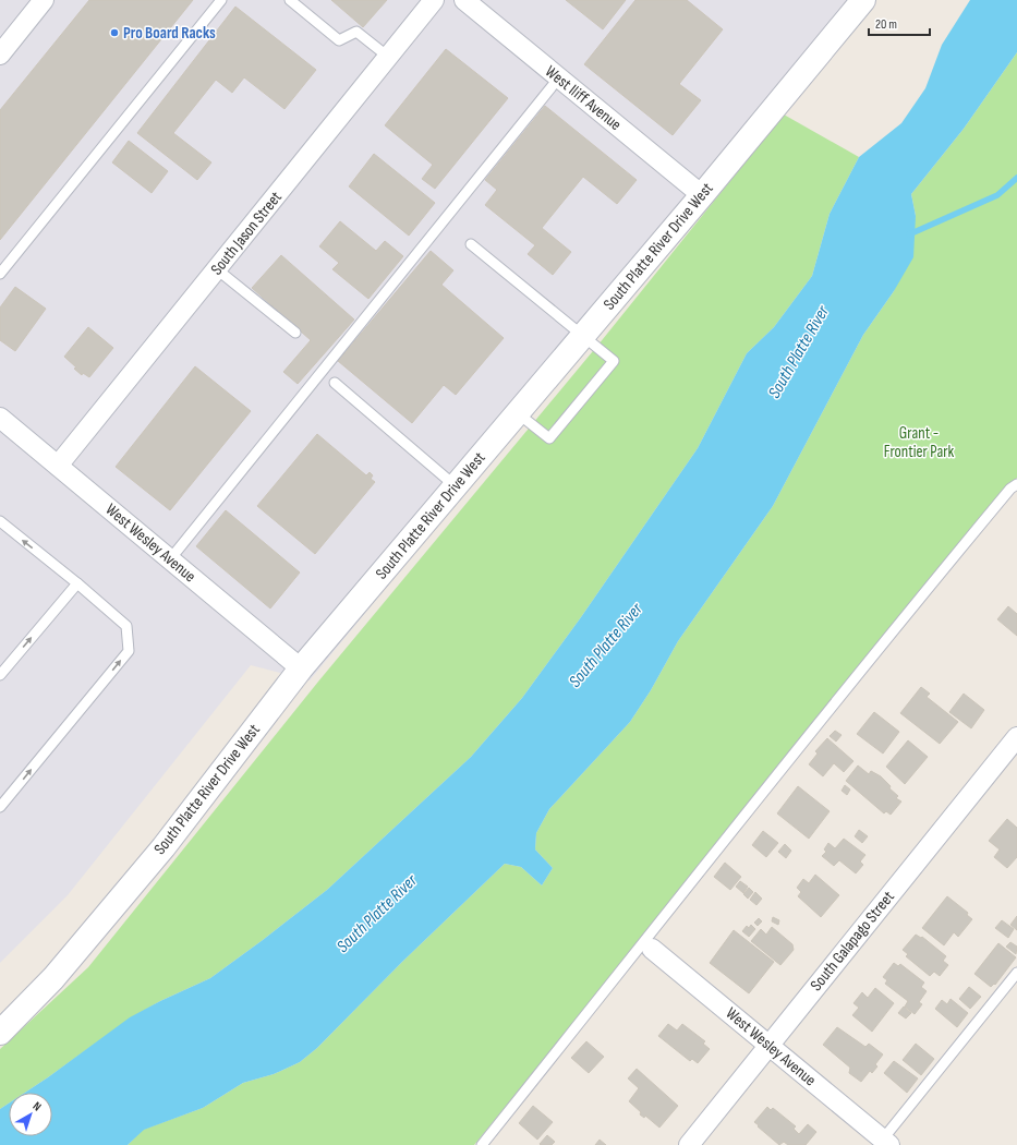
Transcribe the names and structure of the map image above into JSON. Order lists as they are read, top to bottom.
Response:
{
  "streets": {
    "street": [
      "West Iliff Avenue",
      "South Jason Street",
      "South Platte River Drive West",
      "West Wesley Avenue",
      "South Galapago Street"
    ]
  },
  "crossings": [
    ["West Iliff Avenue", "South Platte River Drive West"],
    ["South Jason Street", "West Wesley Avenue"],
    ["South Platte River Drive West", "West Wesley Avenue"],
    ["West Wesley Avenue", "South Galapago Street"]
  ],
  "water": ["South Platte River"],
  "parks": ["Grant - Frontier Park"],
  "places": ["Pro Board Racks"],
  "scale_bar": "20 m",
  "north": "top right"
}
